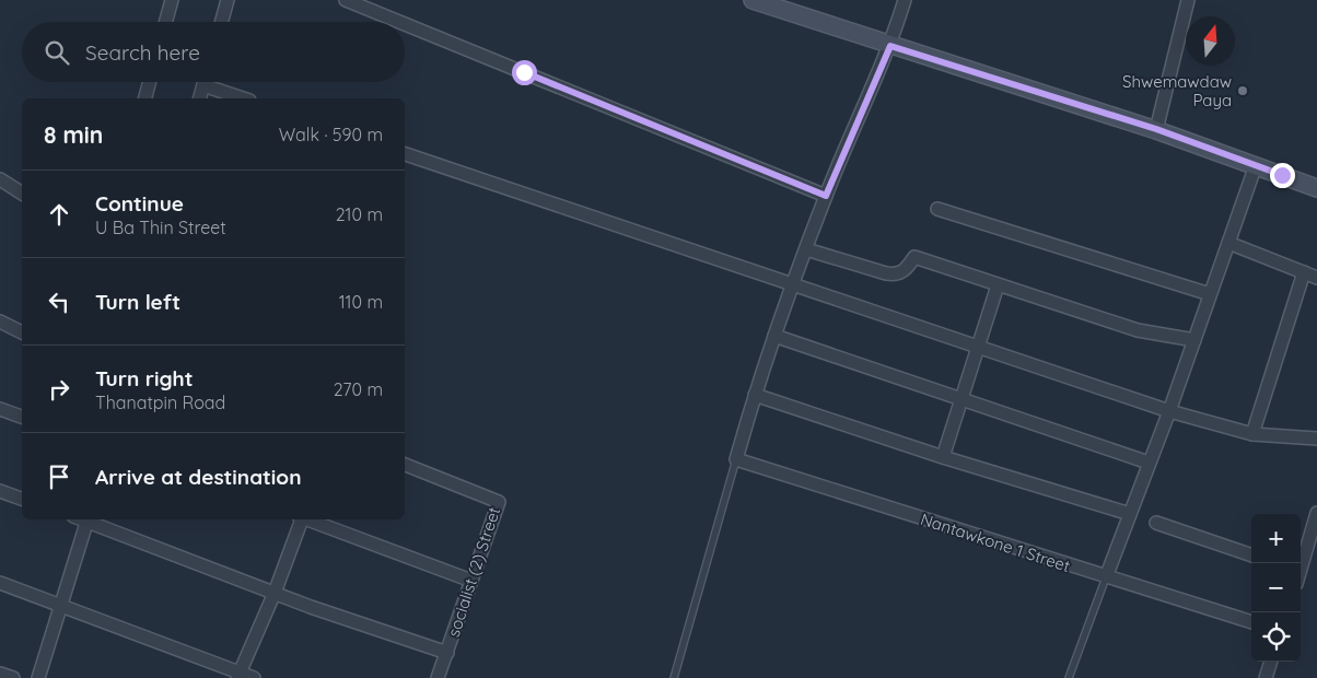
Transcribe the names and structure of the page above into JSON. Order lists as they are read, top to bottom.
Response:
{
  "streets": {
    "street": ["Nantawkone 1 Street", "socialist (2) Street"]
  },
  "places": ["Shwemawdaw Paya"],
  "north": "top",
  "page": {
    "search": "Search here",
    "heading": ["8 min", "Walk · 590 m"],
    "list": [
      ["Continue", "U Ba Thin Street", "210 m"],
      ["Turn left", "110 m"],
      ["Turn right", "Thanatpin Road", "270 m"],
      "Arrive at destination"
    ],
    "map_buttons": ["+", "−"]
  }
}
